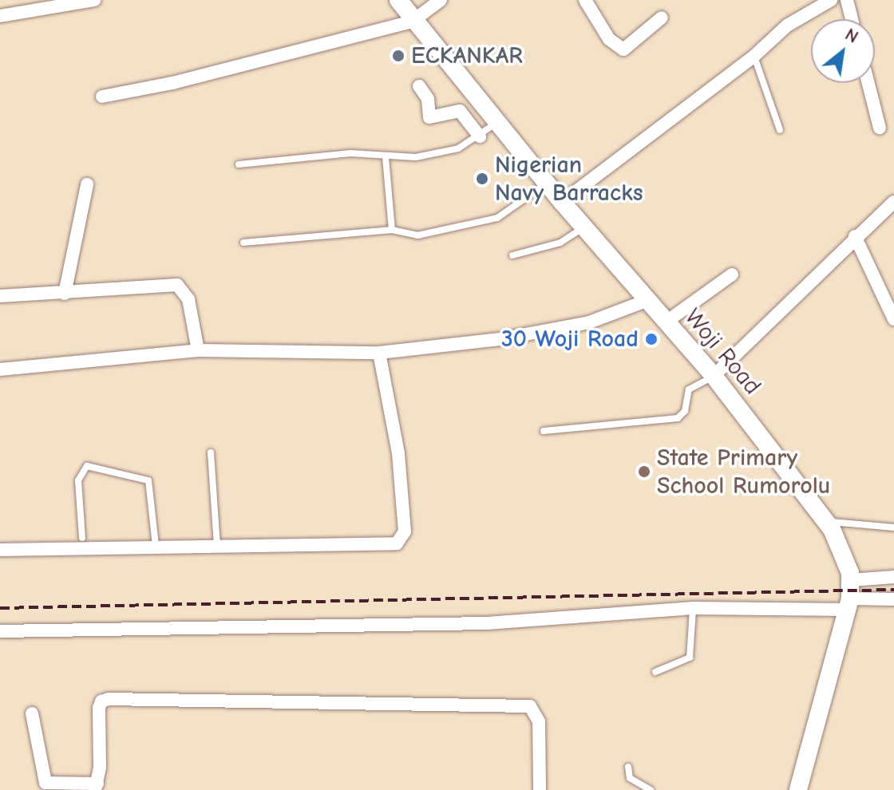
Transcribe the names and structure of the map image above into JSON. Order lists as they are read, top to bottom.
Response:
{
  "streets": {
    "main road": ["Woji Road"]
  },
  "places": [
    "ECKANKAR",
    "Nigerian Navy Barracks",
    "30 Woji Road",
    "State Primary School Rumorolu"
  ],
  "north": "top right"
}
